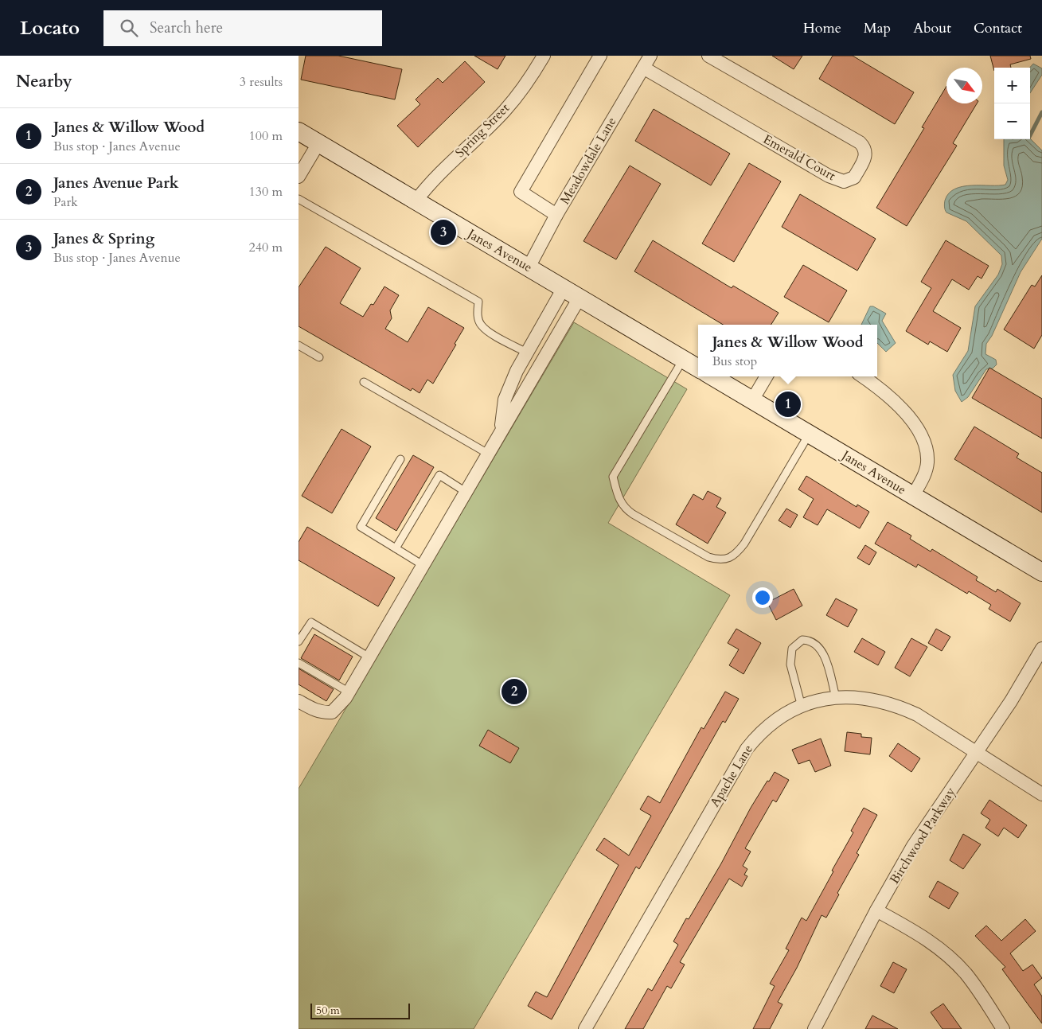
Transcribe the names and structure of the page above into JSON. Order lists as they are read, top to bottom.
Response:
{
  "streets": {
    "street": [
      "Spring Street",
      "Emerald Court",
      "Meadowdale Lane",
      "Janes Avenue",
      "Apache Lane",
      "Birchwood Parkway"
    ]
  },
  "crossings": [
    ["Spring Street", "Janes Avenue"],
    ["Emerald Court", "Meadowdale Lane"],
    ["Meadowdale Lane", "Janes Avenue"],
    ["Apache Lane", "Birchwood Parkway"]
  ],
  "scale_bar": "50 m",
  "north": "bottom right",
  "page": {
    "header": "Locato",
    "search": "Search here",
    "nav": [
      "Home",
      "Map",
      "About",
      "Contact"
    ],
    "heading": ["Nearby", "3 results"],
    "map_buttons": ["+", "−"],
    "list": [
      {
        "mark": "1",
        "name": "Janes & Willow Wood",
        "note": "Bus stop · Janes Avenue",
        "value": "100 m"
      },
      {
        "mark": "2",
        "name": "Janes Avenue Park",
        "note": "Park",
        "value": "130 m"
      },
      {
        "mark": "3",
        "name": "Janes & Spring",
        "note": "Bus stop · Janes Avenue",
        "value": "240 m"
      }
    ],
    "pins": ["3", "1", "2"],
    "popup": ["Janes & Willow Wood", "Bus stop"],
    "scale": "50 m"
  }
}
